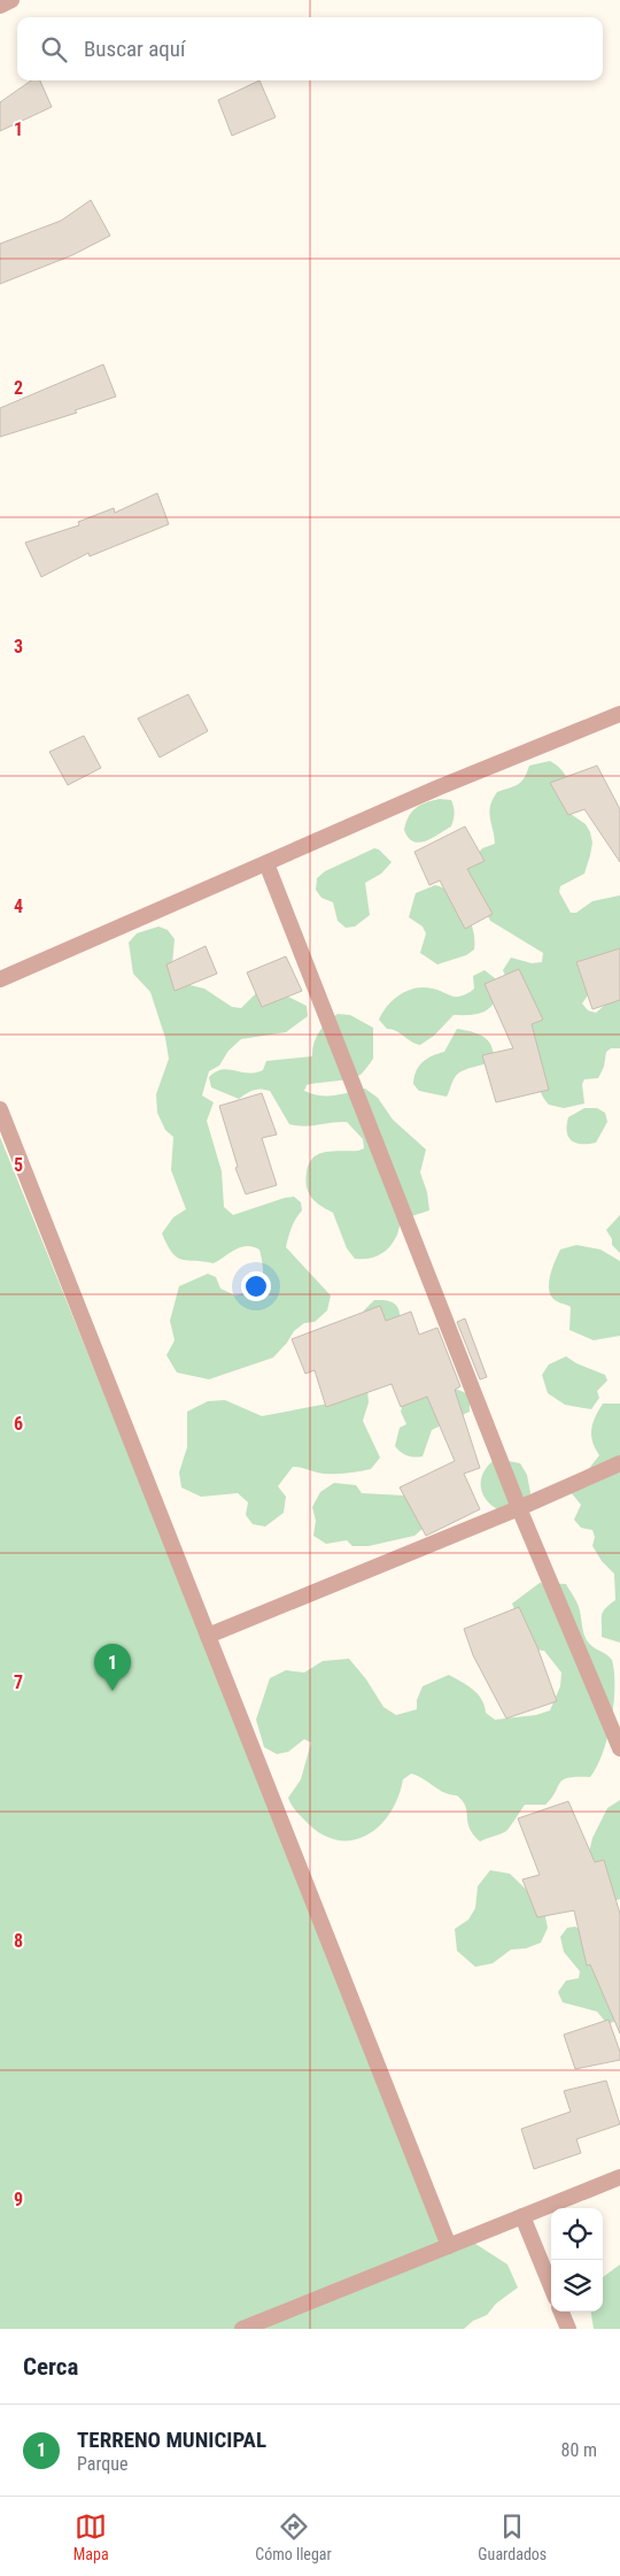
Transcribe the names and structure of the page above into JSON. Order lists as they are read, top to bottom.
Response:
{
  "page": {
    "search": "Buscar aquí",
    "pins": "1",
    "heading": "Cerca",
    "list": [
      {
        "mark": "1",
        "name": "TERRENO MUNICIPAL",
        "note": "Parque",
        "value": "80 m"
      }
    ],
    "nav": ["Mapa", "Cómo llegar", "Guardados"]
  },
  "grid": {
    "rows": [
      "1",
      "2",
      "3",
      "4",
      "5",
      "6",
      "7",
      "8",
      "9"
    ]
  }
}
